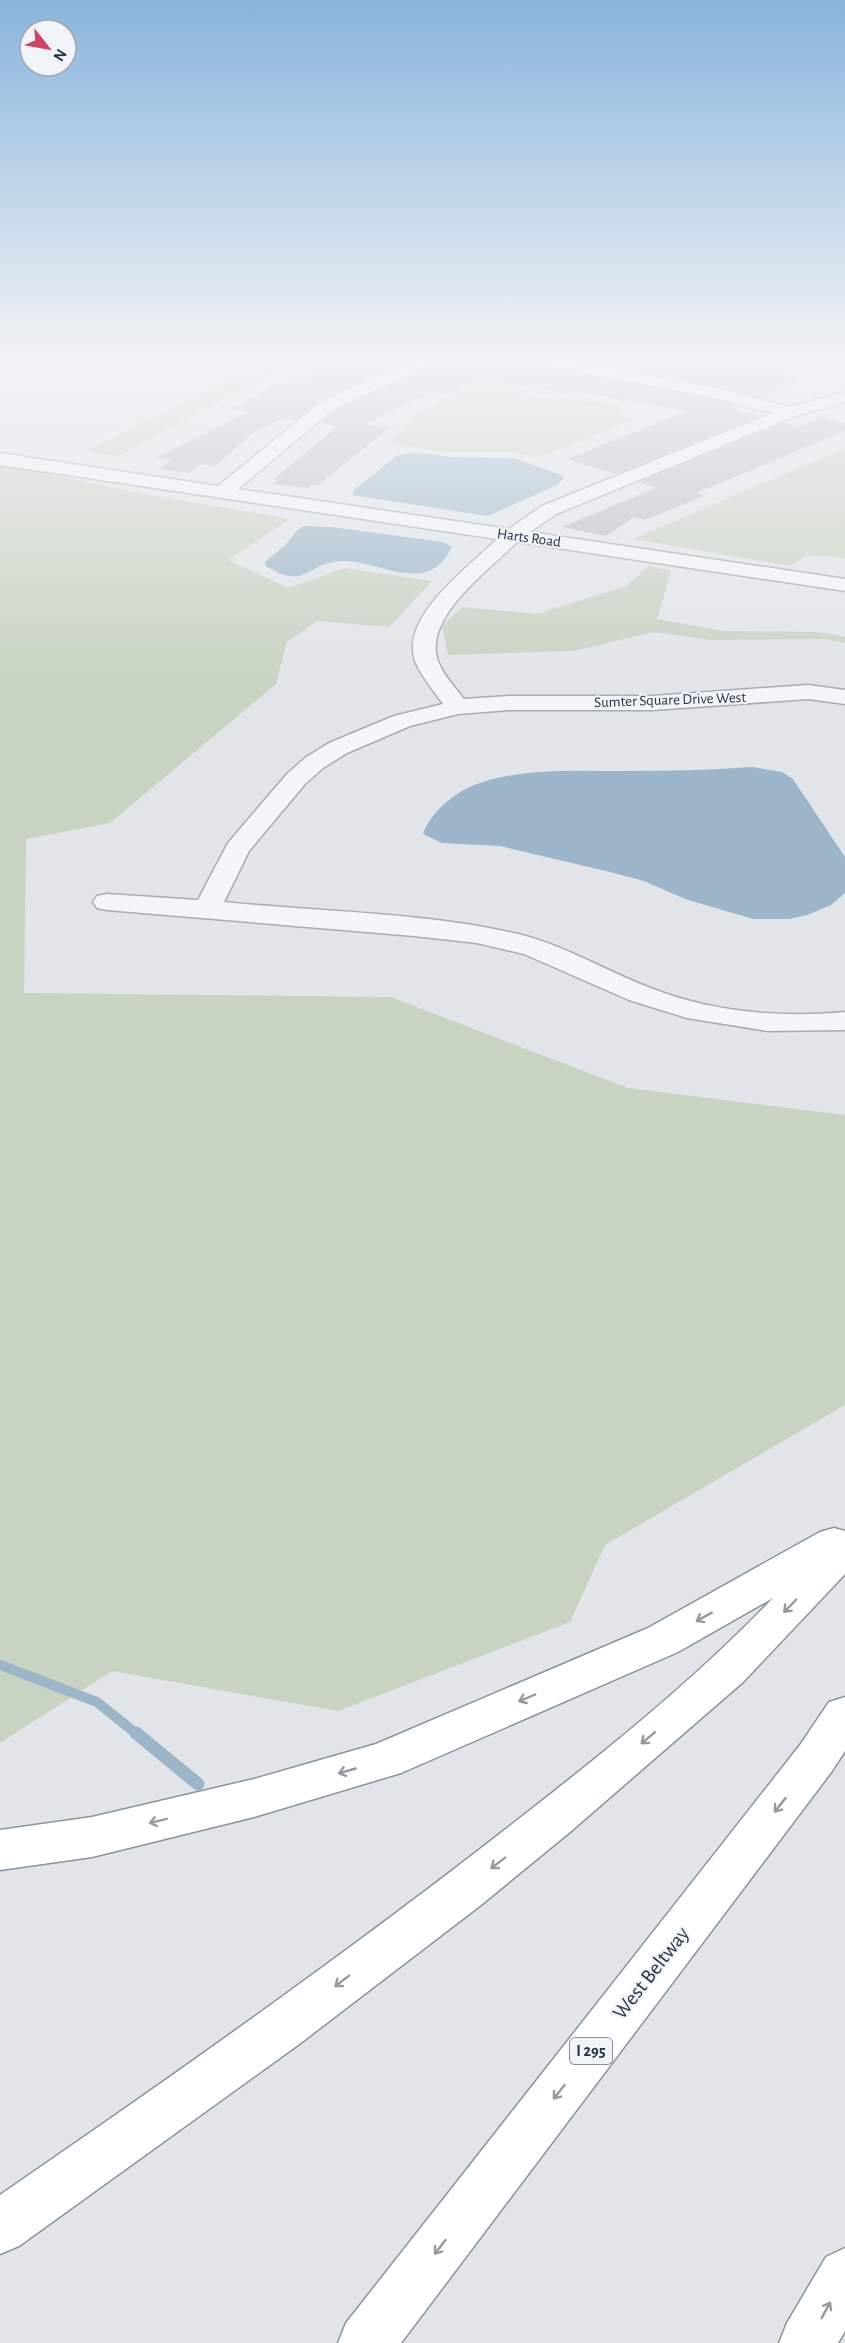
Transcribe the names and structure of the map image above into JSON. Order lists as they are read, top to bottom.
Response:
{
  "streets": {
    "highway": ["West Beltway", "I 295"],
    "street": ["Harts Road", "Sumter Square Drive West"]
  },
  "north": "bottom right"
}
